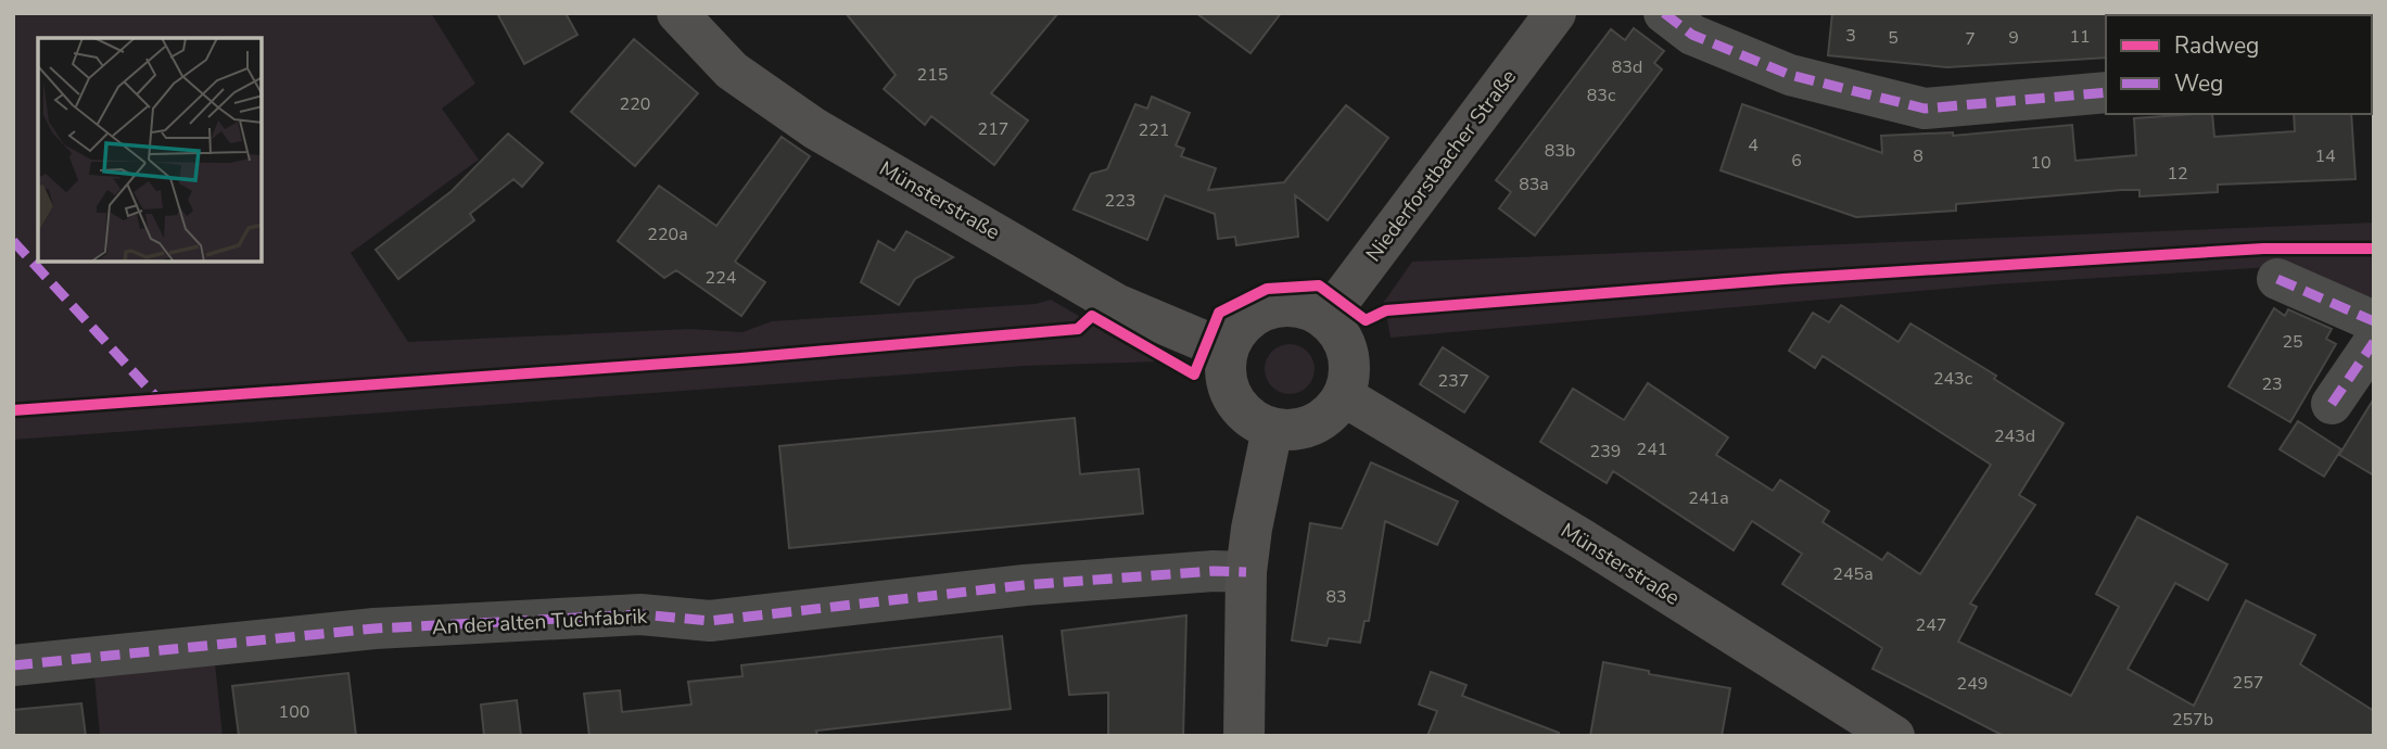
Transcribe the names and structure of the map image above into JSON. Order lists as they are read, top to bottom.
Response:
{
  "streets": {
    "street": ["Niederforstbacher Straße", "Münsterstraße", "An der alten Tuchfabrik"]
  },
  "crossings": [
    ["Niederforstbacher Straße", "Münsterstraße"]
  ],
  "house_numbers": [
    "3",
    "11",
    "5",
    "9",
    "7",
    "83d",
    "215",
    "83c",
    "220",
    "217",
    "221",
    "4",
    "83b",
    "8",
    "14",
    "6",
    "10",
    "12",
    "83a",
    "223",
    "220a",
    "224",
    "25",
    "243c",
    "237",
    "23",
    "243d",
    "241",
    "239",
    "241a",
    "245a",
    "83",
    "247",
    "257",
    "249",
    "100",
    "257b"
  ],
  "legend": ["Radweg", "Weg"]
}
